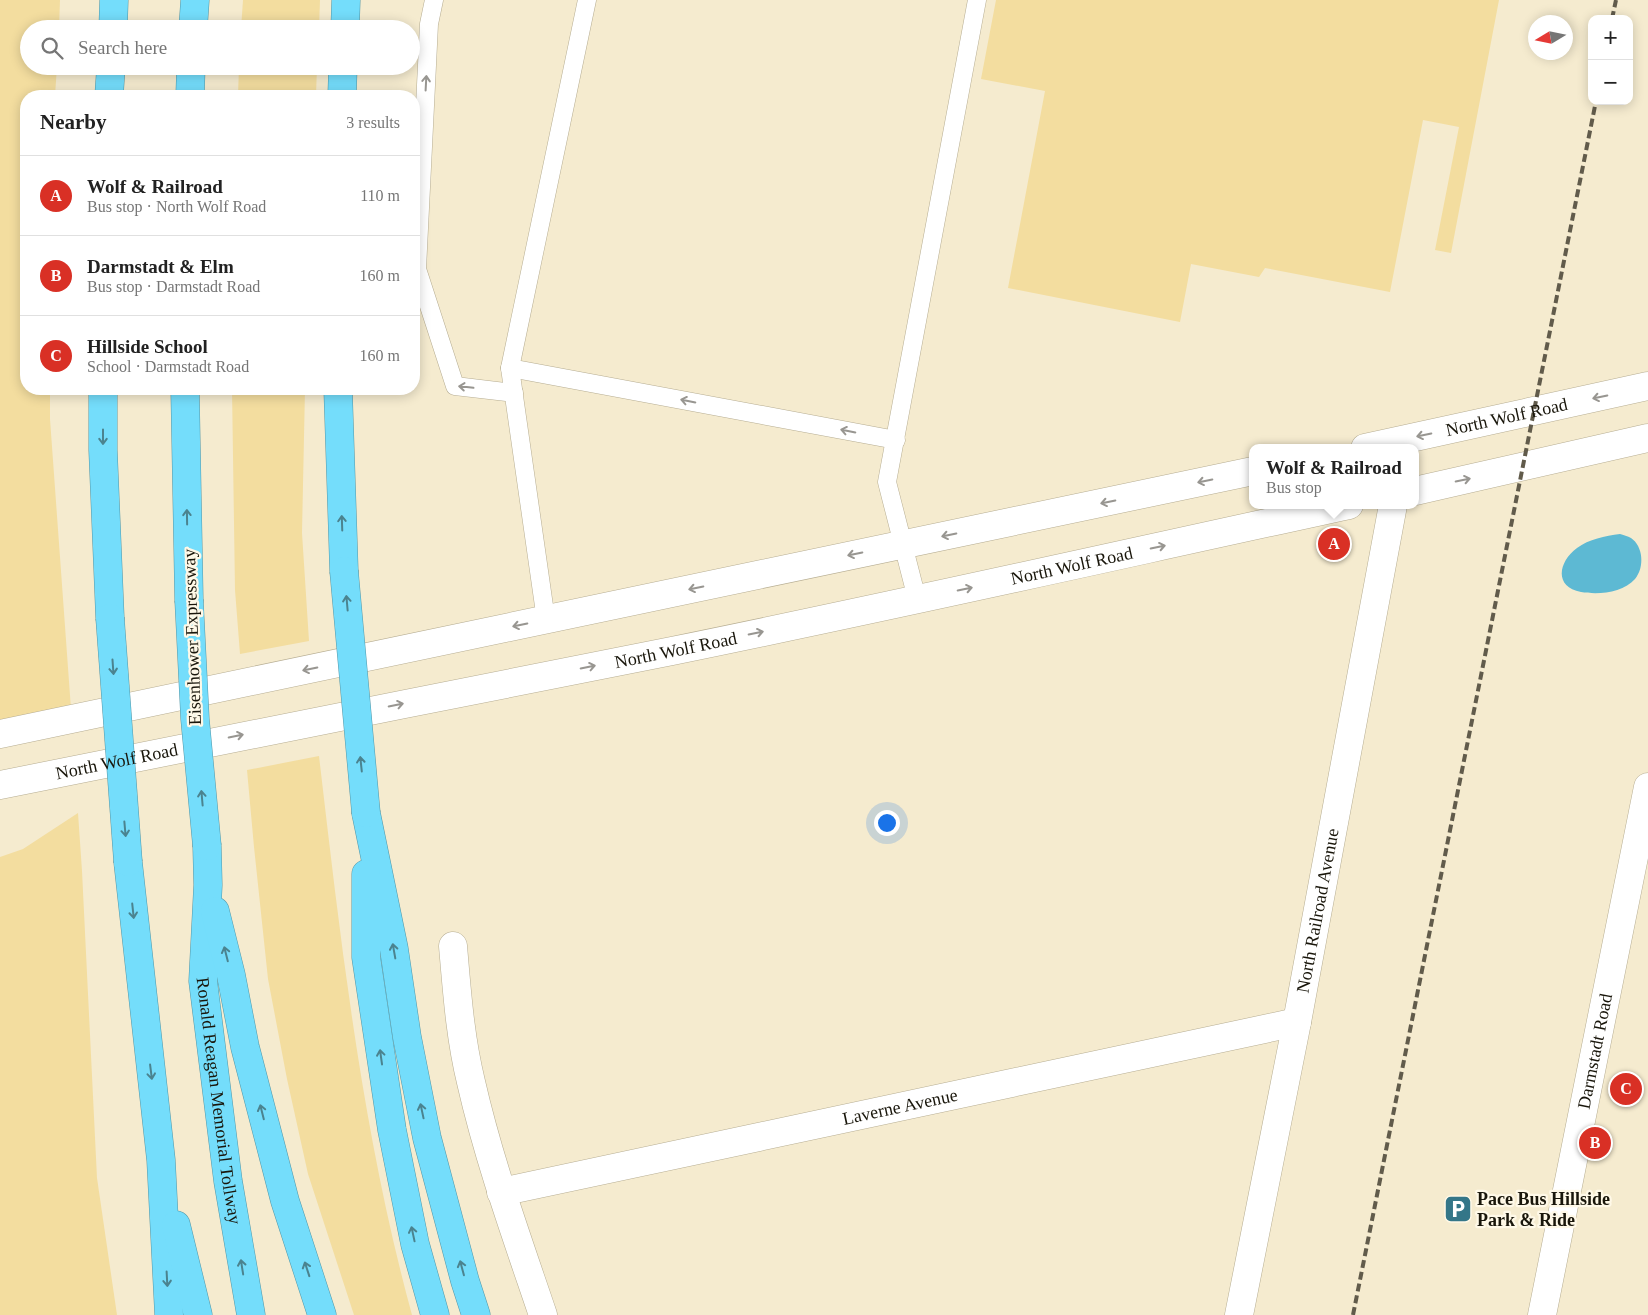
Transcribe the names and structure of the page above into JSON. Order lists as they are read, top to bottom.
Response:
{
  "streets": {
    "highway": ["Eisenhower Expressway", "Ronald Reagan Memorial Tollway"],
    "main road": [
      "North Wolf Road",
      "North Railroad Avenue",
      "Darmstadt Road",
      "Laverne Avenue"
    ]
  },
  "crossings": [
    ["Eisenhower Expressway", "Ronald Reagan Memorial Tollway"],
    ["North Railroad Avenue", "Laverne Avenue"]
  ],
  "places": {
    "parking": ["Pace Bus Hillside Park & Ride"]
  },
  "north": "left",
  "page": {
    "map_buttons": ["+", "−"],
    "search": "Search here",
    "heading": ["Nearby", "3 results"],
    "list": [
      {
        "mark": "A",
        "name": "Wolf & Railroad",
        "note": "Bus stop · North Wolf Road",
        "value": "110 m"
      },
      {
        "mark": "B",
        "name": "Darmstadt & Elm",
        "note": "Bus stop · Darmstadt Road",
        "value": "160 m"
      },
      {
        "mark": "C",
        "name": "Hillside School",
        "note": "School · Darmstadt Road",
        "value": "160 m"
      }
    ],
    "popup": ["Wolf & Railroad", "Bus stop"],
    "pins": ["A", "C", "B"]
  }
}
